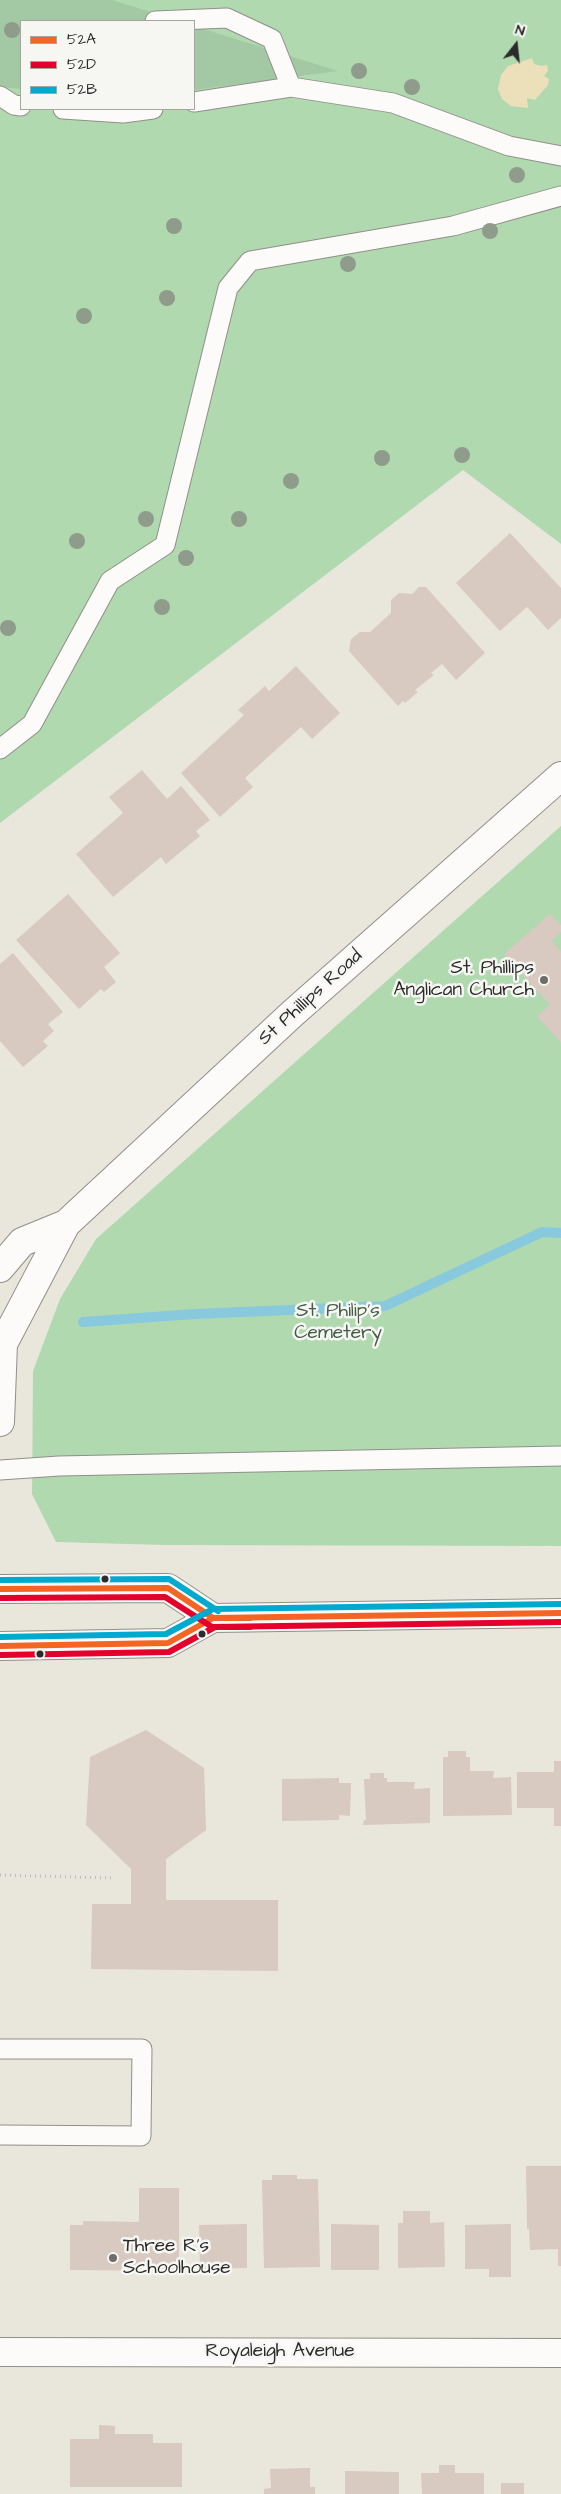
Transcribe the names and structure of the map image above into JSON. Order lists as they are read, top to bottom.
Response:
{
  "streets": {
    "main road": ["St Phillips Road", "Royaleigh Avenue"]
  },
  "parks": ["St. Philip's Cemetery"],
  "places": ["St. Phillips Anglican Church", "Three R's Schoolhouse"],
  "lines": ["transit line 52B", "transit line 52A", "transit line 52D"],
  "legend": ["52A", "52D", "52B"],
  "north": "top"
}
